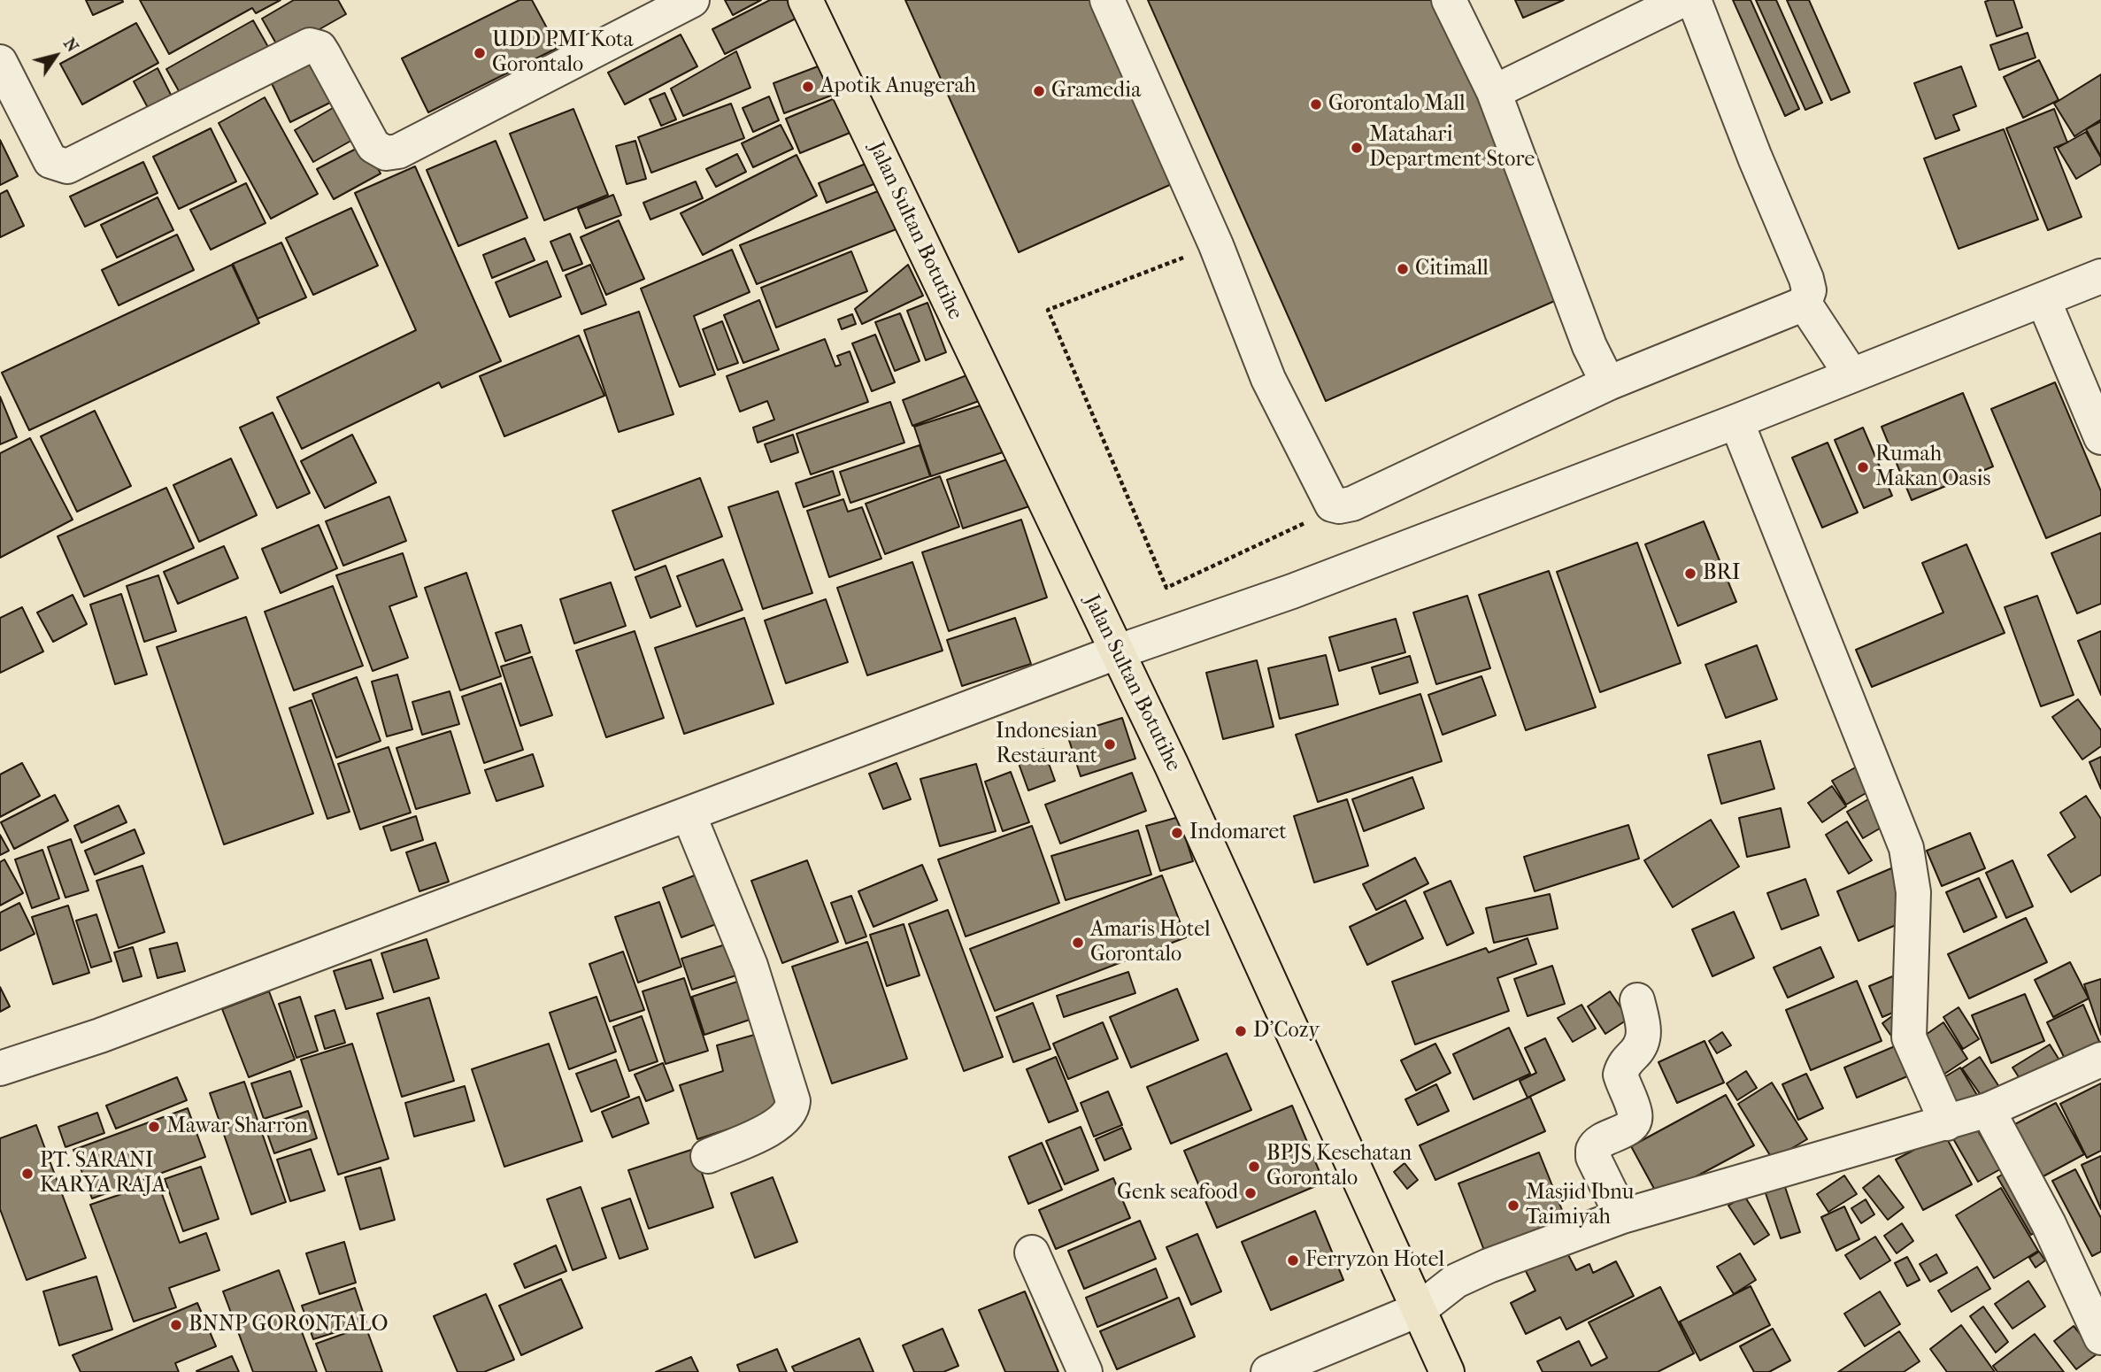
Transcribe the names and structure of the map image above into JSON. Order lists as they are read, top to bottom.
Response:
{
  "streets": {
    "main road": ["Jalan Sultan Botutihe"]
  },
  "places": [
    "UDD PMI Kota Gorontalo",
    "Apotik Anugerah",
    "Gramedia",
    "Gorontalo Mall",
    "Matahari Department Store",
    "Citimall",
    "Rumah Makan Oasis",
    "BRI",
    "Indonesian Restaurant",
    "Indomaret",
    "Amaris Hotel Gorontalo",
    "D'Cozy",
    "Mawar Sharron",
    "BPJS Kesehatan Gorontalo",
    "PT. SARANI KARYA RAJA",
    "Genk seafood",
    "Masjid Ibnu Taimiyah",
    "Ferryzon Hotel",
    "BNNP GORONTALO"
  ],
  "north": "top right"
}
